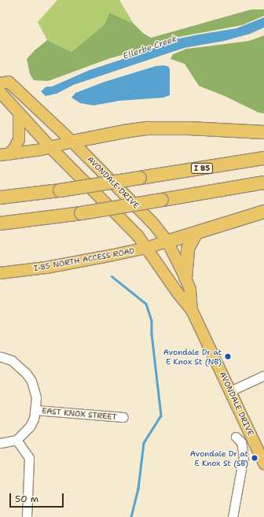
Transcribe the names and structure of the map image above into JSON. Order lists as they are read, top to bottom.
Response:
{
  "streets": {
    "highway": ["I 85"],
    "main road": ["AVONDALE DRIVE", "I-85 NORTH ACCESS ROAD"],
    "street": ["EAST KNOX STREET"]
  },
  "crossings": [
    ["AVONDALE DRIVE", "I-85 NORTH ACCESS ROAD"]
  ],
  "water": ["Ellerbe Creek"],
  "places": ["Avondale Dr at E Knox St (NB)", "Avondale Dr at E Knox St (SB)"],
  "scale_bar": "50 m"
}
